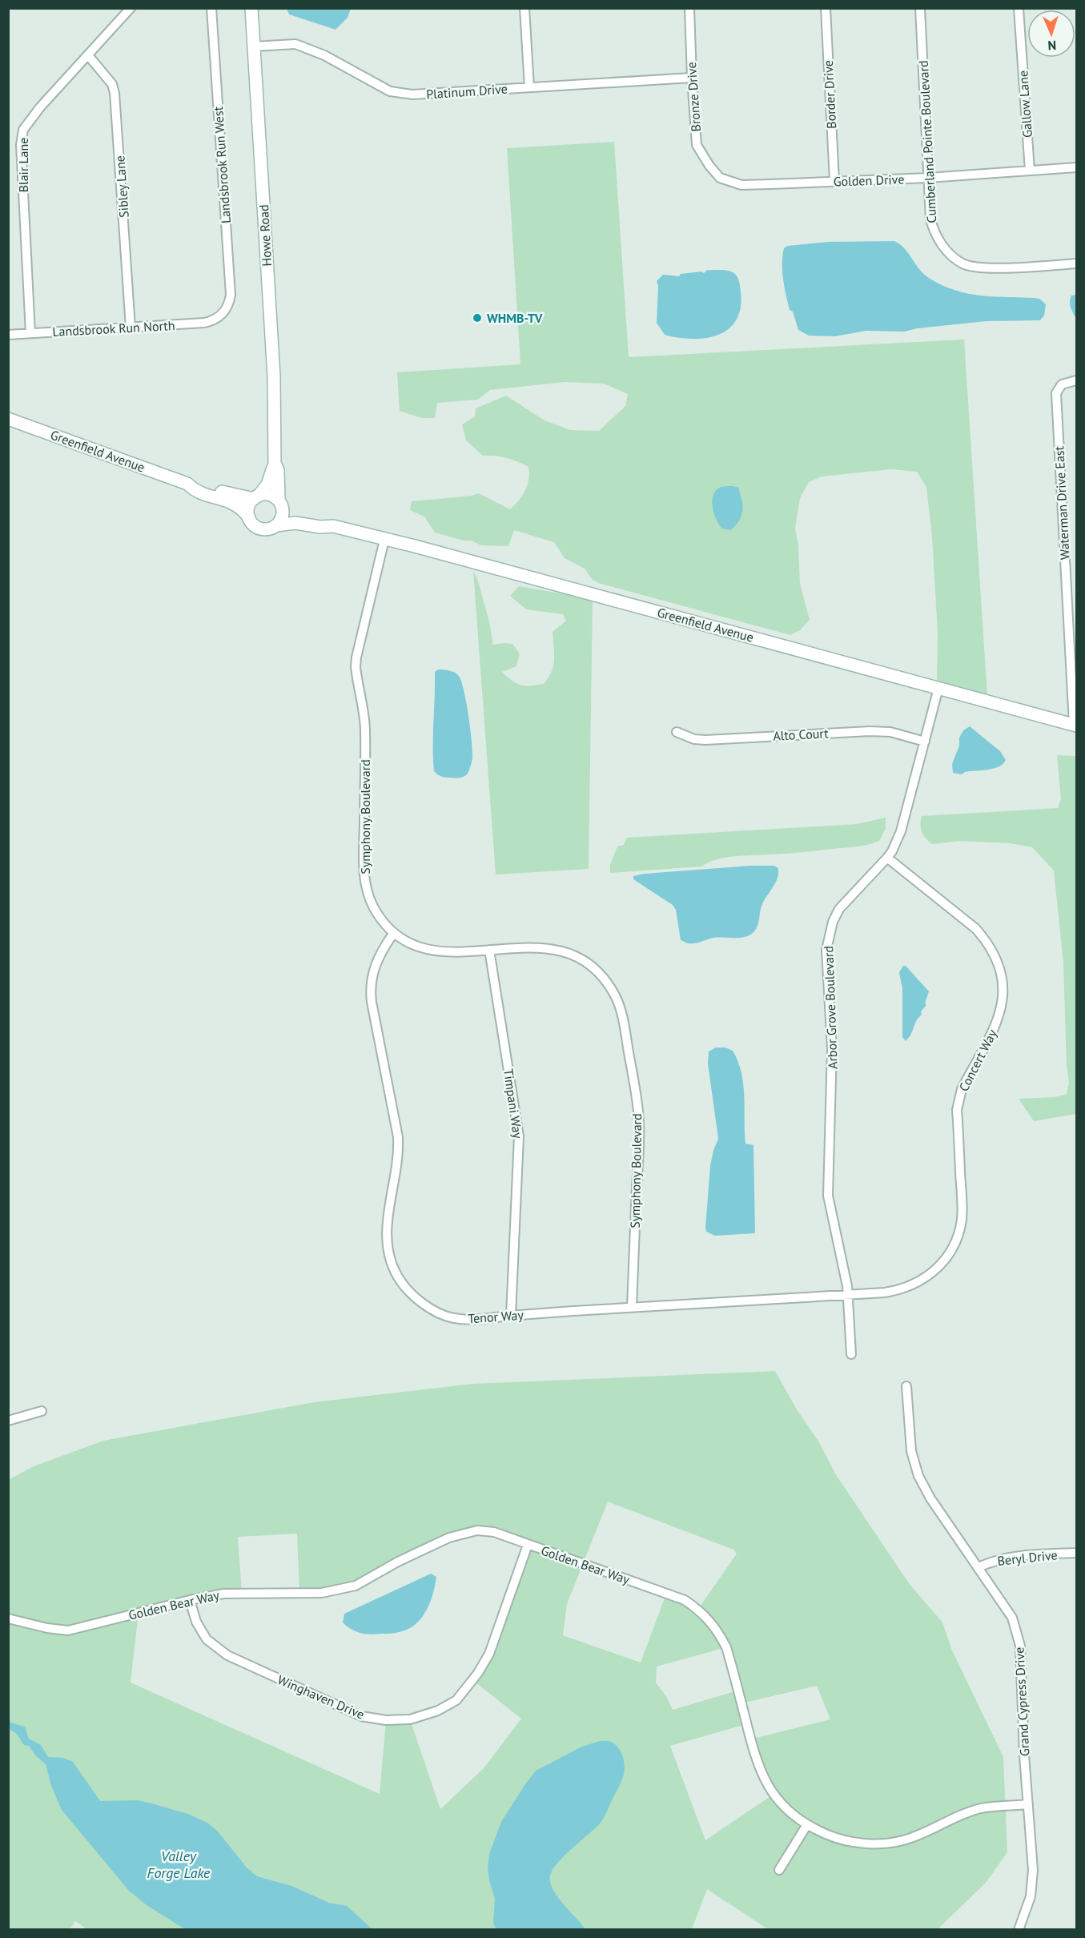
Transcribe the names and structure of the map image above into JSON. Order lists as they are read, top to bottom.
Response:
{
  "streets": {
    "main road": ["Howe Road", "Greenfield Avenue"],
    "street": [
      "Platinum Drive",
      "Border Drive",
      "Bronze Drive",
      "Gallow Lane",
      "Cumberland Pointe Boulevard",
      "Blair Lane",
      "Landsbrook Run West",
      "Golden Drive",
      "Sibley Lane",
      "Landsbrook Run North",
      "Waterman Drive East",
      "Alto Court",
      "Symphony Boulevard",
      "Arbor Grove Boulevard",
      "Concert Way",
      "Timpani Way",
      "Tenor Way",
      "Beryl Drive",
      "Golden Bear Way",
      "Winghaven Drive",
      "Grand Cypress Drive"
    ]
  },
  "crossings": [
    ["Platinum Drive", "Bronze Drive"],
    ["Platinum Drive", "Howe Road"],
    ["Border Drive", "Golden Drive"],
    ["Bronze Drive", "Golden Drive"],
    ["Gallow Lane", "Golden Drive"],
    ["Cumberland Pointe Boulevard", "Golden Drive"],
    ["Blair Lane", "Sibley Lane"],
    ["Blair Lane", "Landsbrook Run North"],
    ["Landsbrook Run West", "Landsbrook Run North"],
    ["Sibley Lane", "Landsbrook Run North"],
    ["Howe Road", "Greenfield Avenue"],
    ["Greenfield Avenue", "Waterman Drive East"],
    ["Greenfield Avenue", "Symphony Boulevard"],
    ["Greenfield Avenue", "Arbor Grove Boulevard"],
    ["Alto Court", "Arbor Grove Boulevard"],
    ["Symphony Boulevard", "Timpani Way"],
    ["Symphony Boulevard", "Tenor Way"],
    ["Arbor Grove Boulevard", "Concert Way"],
    ["Arbor Grove Boulevard", "Tenor Way"],
    ["Concert Way", "Tenor Way"],
    ["Timpani Way", "Tenor Way"],
    ["Beryl Drive", "Grand Cypress Drive"],
    ["Golden Bear Way", "Winghaven Drive"],
    ["Golden Bear Way", "Grand Cypress Drive"]
  ],
  "water": ["Valley Forge Lake"],
  "places": ["WHMB-TV"],
  "north": "bottom"
}
